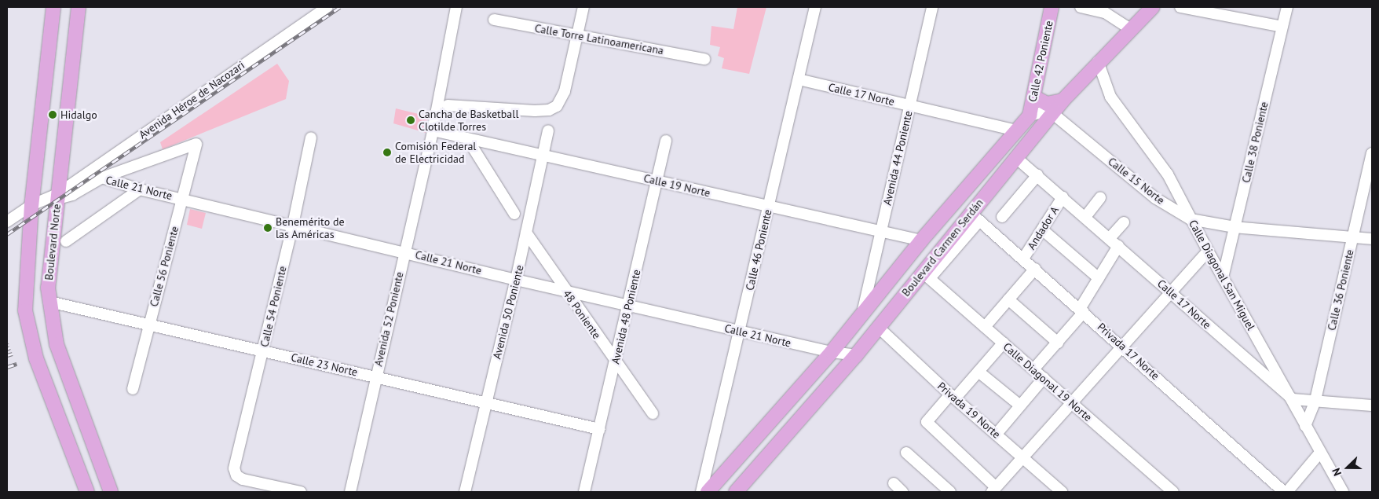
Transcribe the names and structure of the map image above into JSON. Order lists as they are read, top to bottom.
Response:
{
  "streets": {
    "main road": ["Calle 42 Poniente", "Boulevard Norte", "Boulevard Carmen Serdán"],
    "street": [
      "Calle Torre Latinoamericana",
      "Calle 17 Norte",
      "Avenida Héroe de Nacozari",
      "Calle 38 Poniente",
      "Avenida 44 Poniente",
      "Calle 15 Norte",
      "Calle 19 Norte",
      "Calle 21 Norte",
      "Andador A",
      "Calle 46 Poniente",
      "Calle 56 Poniente",
      "Calle Diagonal San Miguel",
      "Calle 36 Poniente",
      "Calle 54 Poniente",
      "Avenida 50 Poniente",
      "48 Poniente",
      "Avenida 48 Poniente",
      "Avenida 52 Poniente",
      "Privada 17 Norte",
      "Calle 23 Norte",
      "Calle Diagonal 19 Norte",
      "Privada 19 Norte"
    ]
  },
  "crossings": [
    ["Calle 42 Poniente", "Boulevard Carmen Serdán"],
    ["Calle 17 Norte", "Avenida 44 Poniente"],
    ["Calle 17 Norte", "Andador A"],
    ["Calle 17 Norte", "Boulevard Carmen Serdán"],
    ["Calle 17 Norte", "Calle 46 Poniente"],
    ["Calle 17 Norte", "Calle Diagonal San Miguel"],
    ["Avenida Héroe de Nacozari", "Calle 21 Norte"],
    ["Avenida Héroe de Nacozari", "Boulevard Norte"],
    ["Calle 38 Poniente", "Calle 15 Norte"],
    ["Calle 38 Poniente", "Calle Diagonal San Miguel"],
    ["Avenida 44 Poniente", "Calle 19 Norte"],
    ["Avenida 44 Poniente", "Boulevard Carmen Serdán"],
    ["Calle 15 Norte", "Boulevard Carmen Serdán"],
    ["Calle 15 Norte", "Calle Diagonal San Miguel"],
    ["Calle 15 Norte", "Calle 36 Poniente"],
    ["Calle 19 Norte", "Boulevard Carmen Serdán"],
    ["Calle 19 Norte", "Calle 46 Poniente"],
    ["Calle 19 Norte", "Avenida 50 Poniente"],
    ["Calle 19 Norte", "Avenida 48 Poniente"],
    ["Calle 19 Norte", "Avenida 52 Poniente"],
    ["Calle 21 Norte", "Boulevard Norte"],
    ["Calle 21 Norte", "Boulevard Carmen Serdán"],
    ["Calle 21 Norte", "Calle 46 Poniente"],
    ["Calle 21 Norte", "Calle 56 Poniente"],
    ["Calle 21 Norte", "Calle 54 Poniente"],
    ["Calle 21 Norte", "Avenida 50 Poniente"],
    ["Calle 21 Norte", "48 Poniente"],
    ["Calle 21 Norte", "Avenida 48 Poniente"],
    ["Calle 21 Norte", "Avenida 52 Poniente"],
    ["Andador A", "Privada 17 Norte"],
    ["Boulevard Norte", "Calle 23 Norte"],
    ["Boulevard Carmen Serdán", "Calle Diagonal San Miguel"],
    ["Boulevard Carmen Serdán", "Privada 17 Norte"],
    ["Boulevard Carmen Serdán", "Calle Diagonal 19 Norte"],
    ["Boulevard Carmen Serdán", "Privada 19 Norte"],
    ["Calle 56 Poniente", "Calle 23 Norte"],
    ["Calle Diagonal San Miguel", "Calle 36 Poniente"],
    ["Calle 54 Poniente", "Calle 23 Norte"],
    ["Avenida 50 Poniente", "48 Poniente"],
    ["Avenida 50 Poniente", "Calle 23 Norte"],
    ["48 Poniente", "Avenida 48 Poniente"],
    ["Avenida 48 Poniente", "Calle 23 Norte"],
    ["Avenida 52 Poniente", "Calle 23 Norte"]
  ],
  "places": [
    "Hidalgo",
    "Cancha de Basketball Clotilde Torres",
    "Comisión Federal de Electricidad",
    "Benemérito de las Américas"
  ],
  "north": "left"
}
